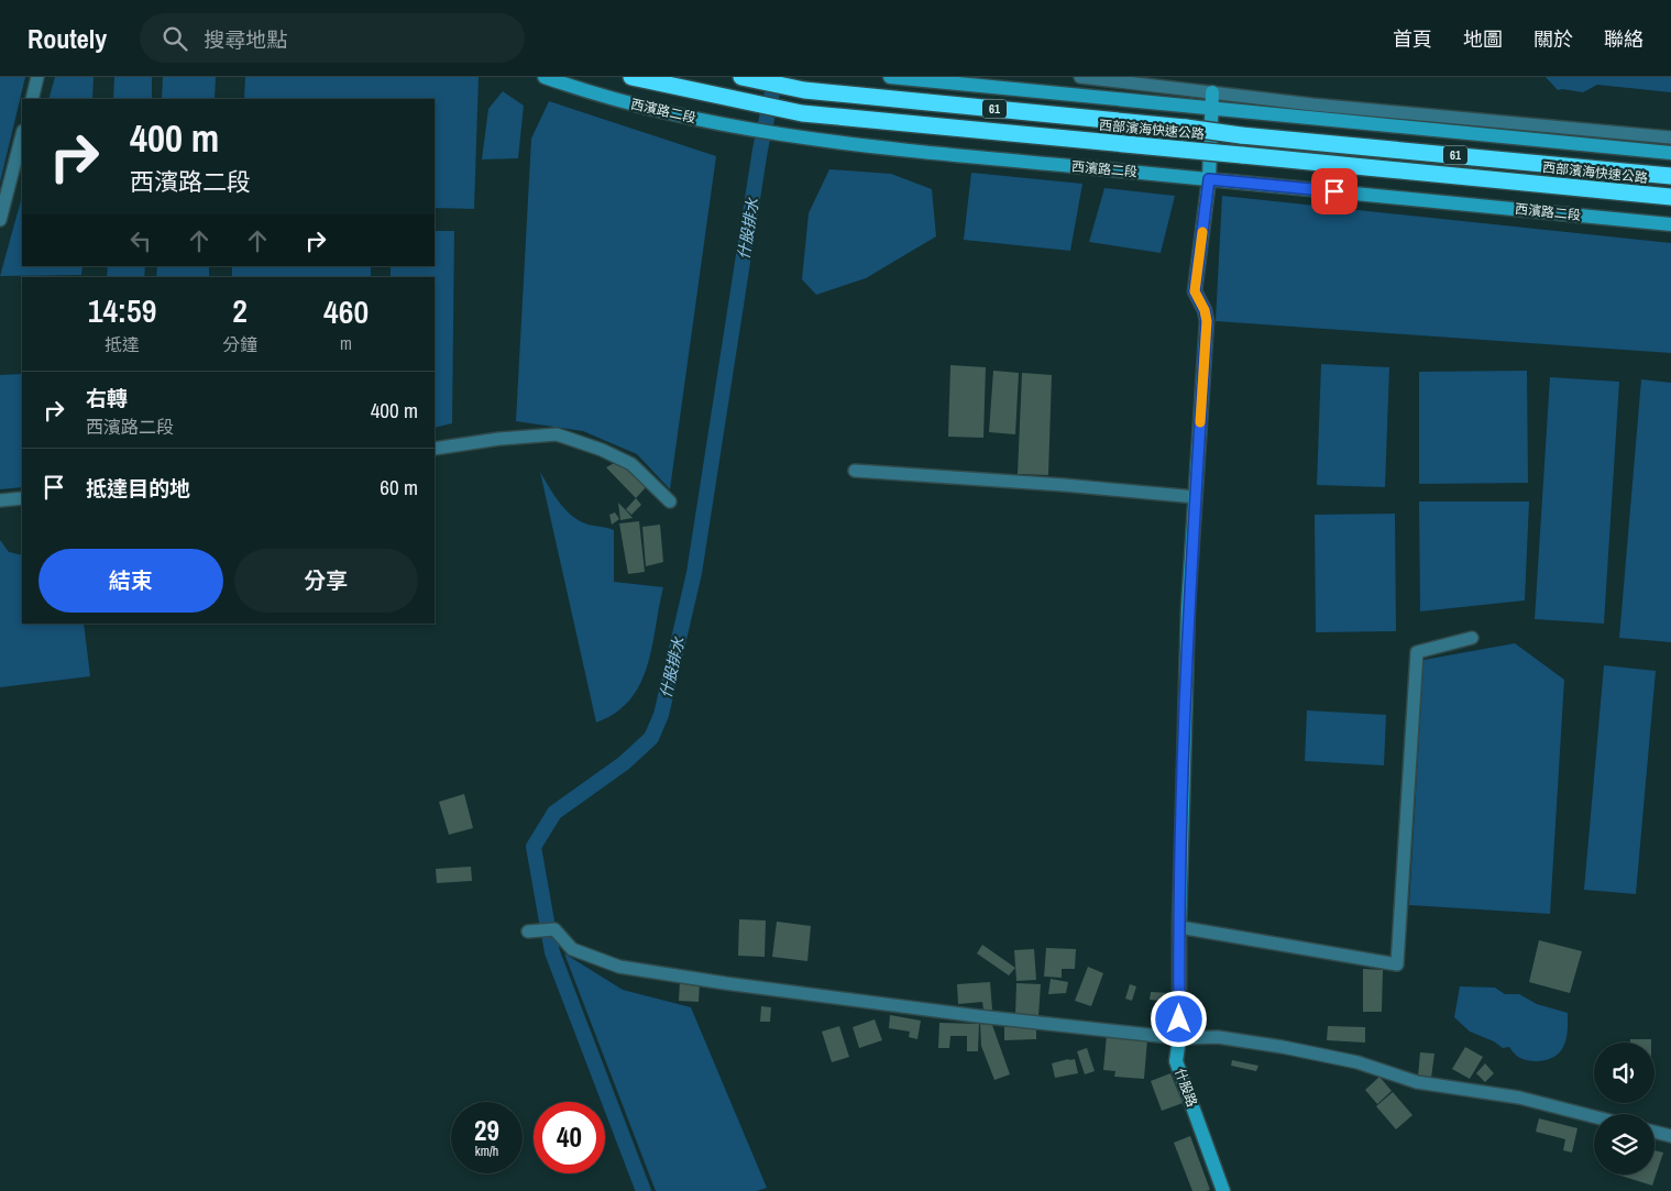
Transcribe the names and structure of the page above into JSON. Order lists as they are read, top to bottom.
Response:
{
  "streets": {
    "highway": ["61", "西部濱海快速公路"],
    "street": ["西濱路二段", "什股路"]
  },
  "crossings": [
    ["西濱路二段", "什股路"]
  ],
  "water": ["什股排水"],
  "page": {
    "header": "Routely",
    "search": "搜尋地點",
    "nav": [
      "首頁",
      "地圖",
      "關於",
      "聯絡"
    ],
    "turn": ["400 m", "西濱路二段"],
    "eta": [
      "14:59",
      "抵達",
      "2",
      "分鐘",
      "460",
      "m"
    ],
    "list": [
      {
        "name": "右轉",
        "note": "西濱路二段",
        "value": "400 m"
      },
      {
        "name": "抵達目的地",
        "value": "60 m"
      }
    ],
    "buttons": ["結束", "分享"],
    "speed": "29 km/h",
    "limit": "40"
  }
}
